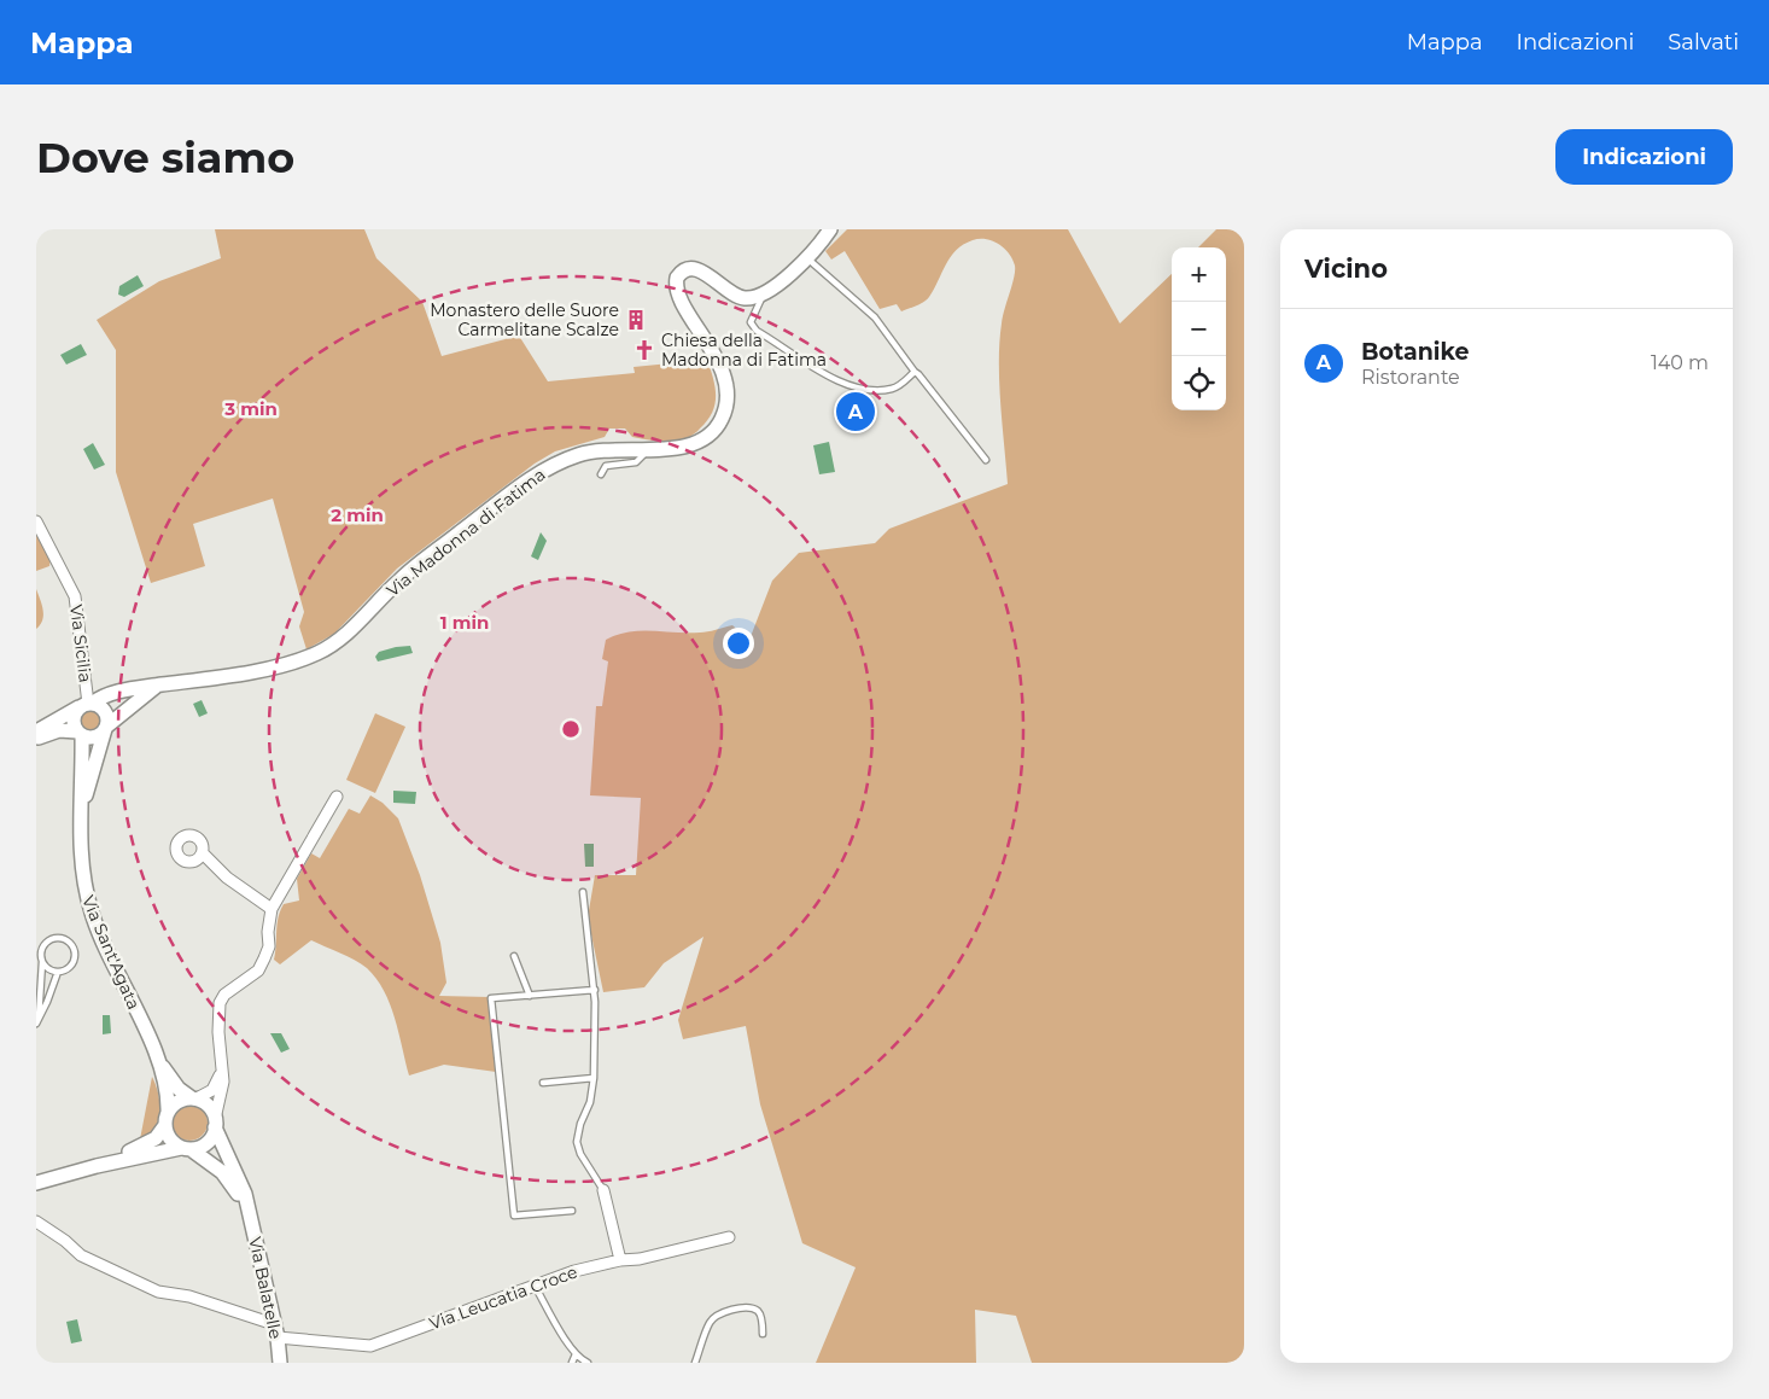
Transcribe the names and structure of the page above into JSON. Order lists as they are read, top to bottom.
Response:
{
  "streets": {
    "main road": ["Via Madonna di Fatima", "Via Sant'Agata", "Via Balatelle"],
    "street": ["Via Sicilia", "Via Leucatia Croce"]
  },
  "crossings": [
    ["Via Madonna di Fatima", "Via Sicilia"],
    ["Via Balatelle", "Via Leucatia Croce"]
  ],
  "places": {
    "building": ["Monastero delle Suore Carmelitane Scalze"],
    "church": ["Chiesa della Madonna di Fatima"]
  },
  "page": {
    "header": "Mappa",
    "nav": ["Mappa", "Indicazioni", "Salvati"],
    "buttons": "Indicazioni",
    "title": "Dove siamo",
    "heading": "Vicino",
    "map_buttons": ["+", "−"],
    "list": [
      {
        "mark": "A",
        "name": "Botanike",
        "note": "Ristorante",
        "value": "140 m"
      }
    ],
    "pins": "A"
  },
  "rings": ["3 min", "2 min", "1 min"]
}
